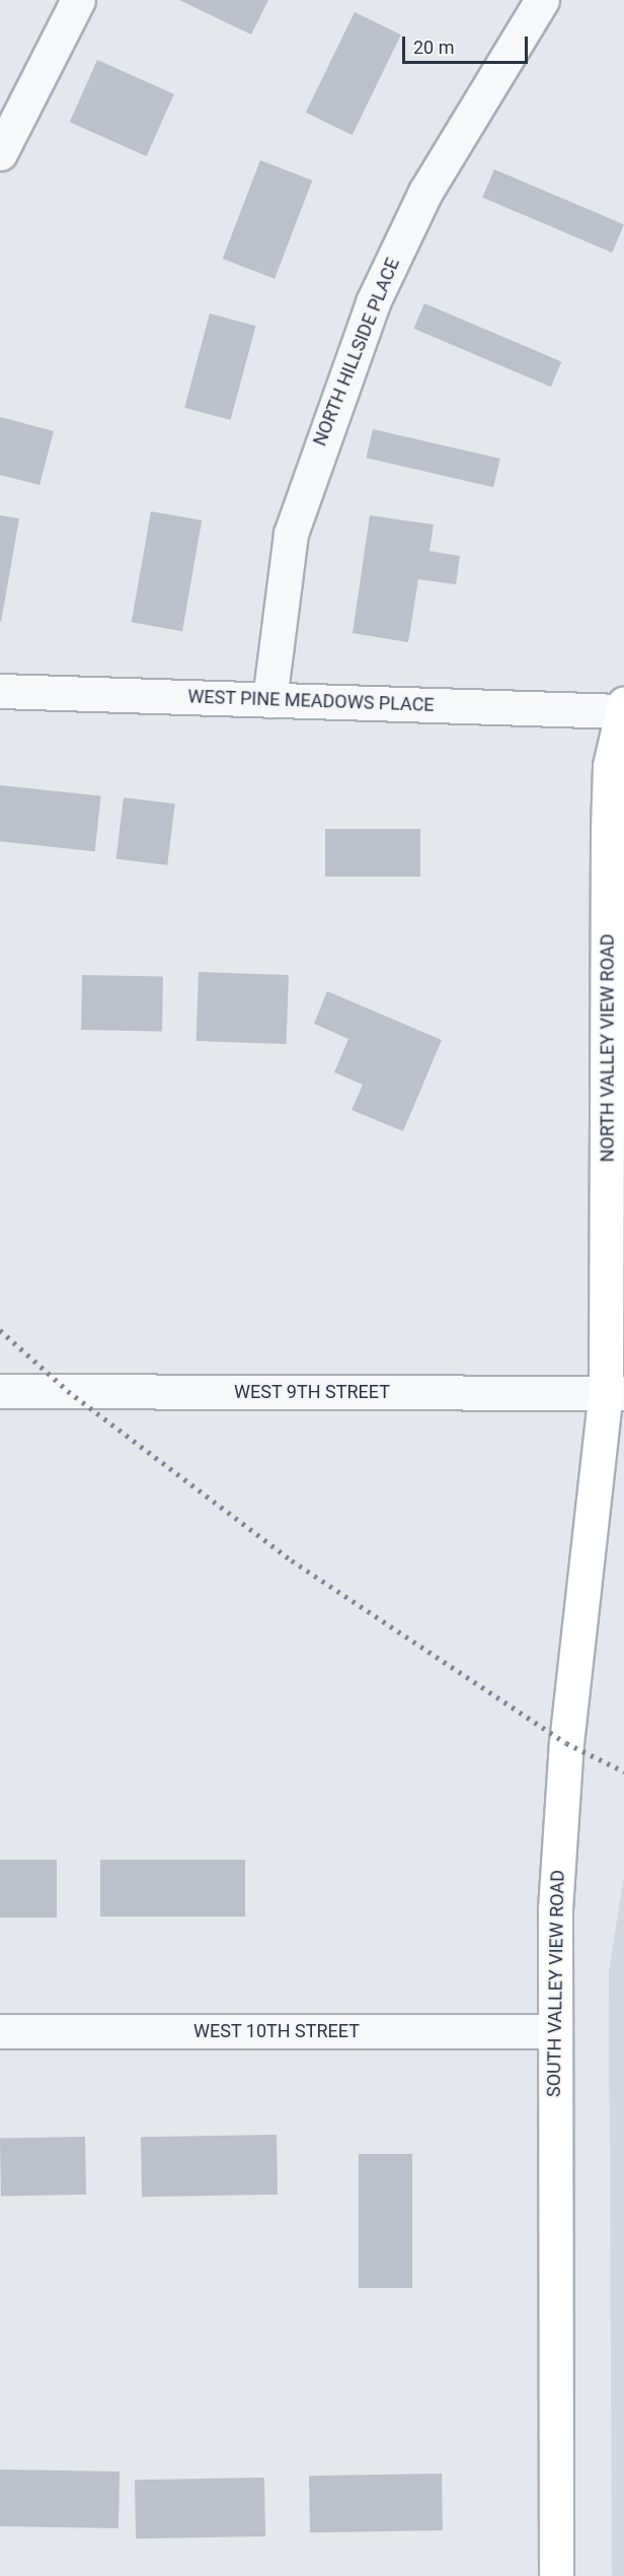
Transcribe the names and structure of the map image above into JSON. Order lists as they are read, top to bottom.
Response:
{
  "streets": {
    "street": [
      "NORTH HILLSIDE PLACE",
      "WEST PINE MEADOWS PLACE",
      "NORTH VALLEY VIEW ROAD",
      "WEST 9TH STREET",
      "SOUTH VALLEY VIEW ROAD",
      "WEST 10TH STREET"
    ]
  },
  "crossings": [
    ["NORTH HILLSIDE PLACE", "WEST PINE MEADOWS PLACE"],
    ["WEST PINE MEADOWS PLACE", "NORTH VALLEY VIEW ROAD"],
    ["NORTH VALLEY VIEW ROAD", "WEST 9TH STREET"],
    ["NORTH VALLEY VIEW ROAD", "SOUTH VALLEY VIEW ROAD"],
    ["WEST 9TH STREET", "SOUTH VALLEY VIEW ROAD"],
    ["SOUTH VALLEY VIEW ROAD", "WEST 10TH STREET"]
  ],
  "scale_bar": "20 m"
}
